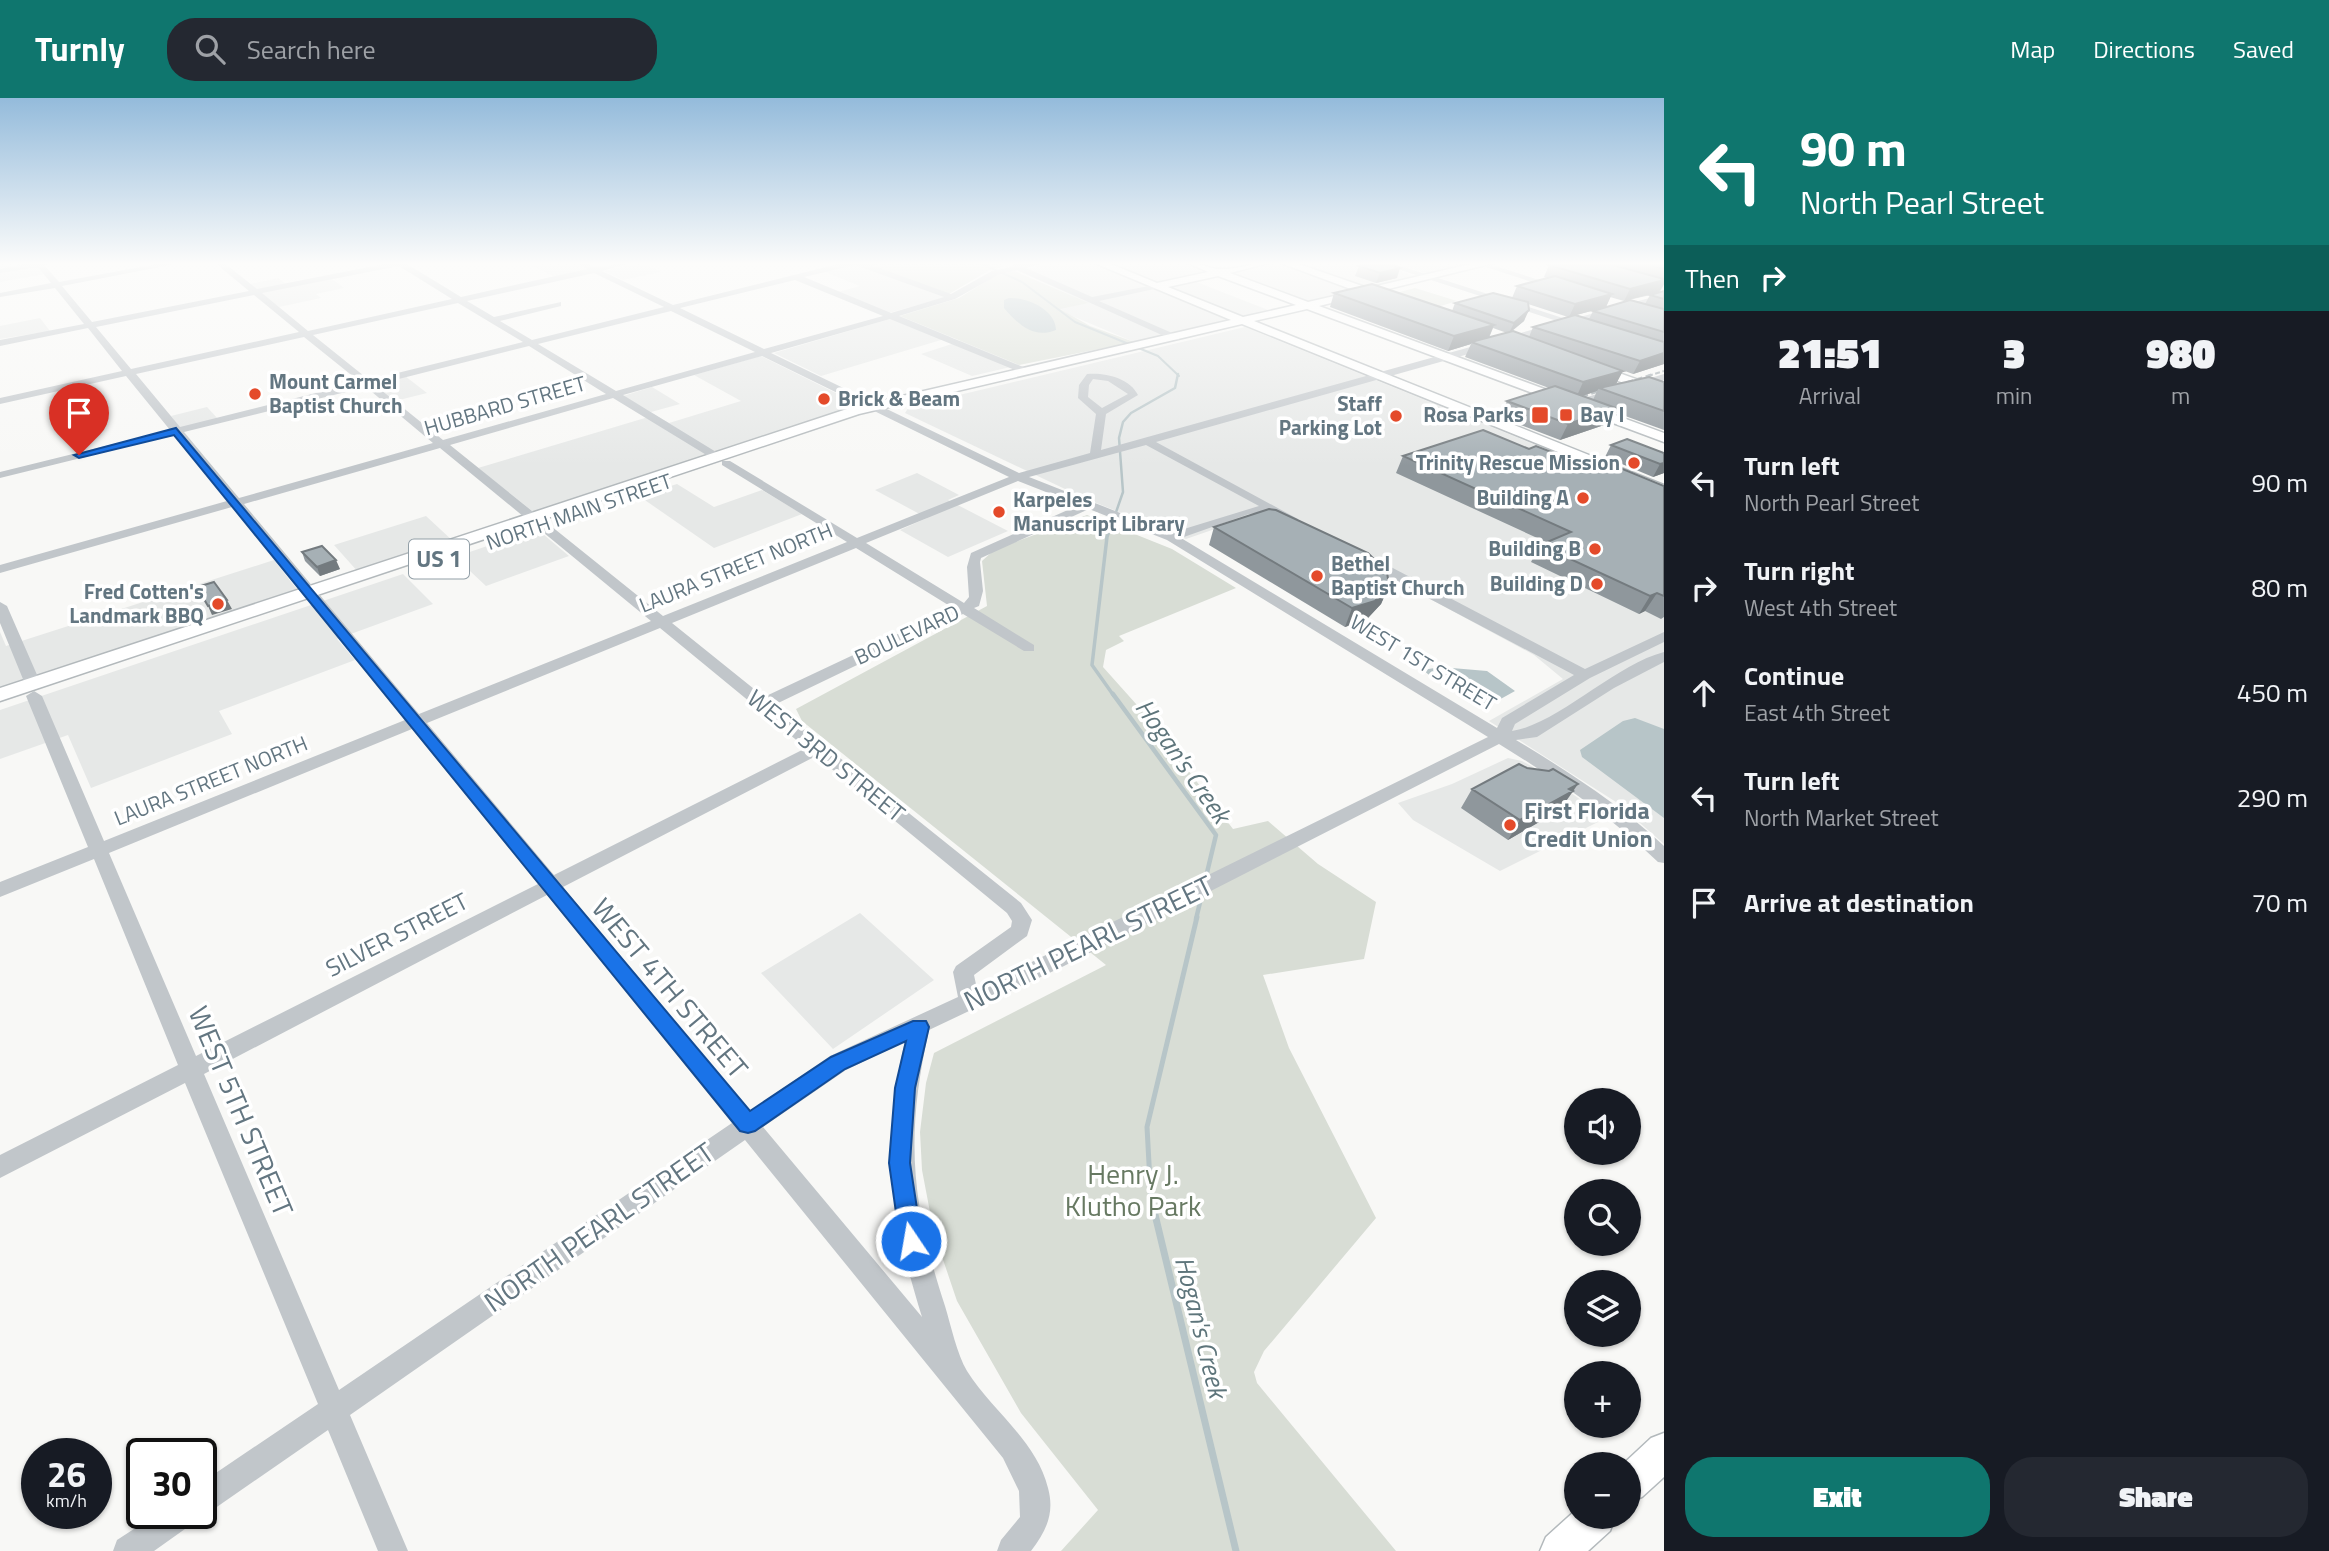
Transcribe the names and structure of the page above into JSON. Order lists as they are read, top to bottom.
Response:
{
  "streets": {
    "main road": ["NORTH MAIN STREET", "US 1"],
    "street": [
      "HUBBARD STREET",
      "LAURA STREET NORTH",
      "BOULEVARD",
      "WEST 1ST STREET",
      "WEST 3RD STREET",
      "SILVER STREET",
      "NORTH PEARL STREET",
      "WEST 4TH STREET",
      "WEST 5TH STREET"
    ]
  },
  "crossings": [
    ["HUBBARD STREET", "WEST 1ST STREET"],
    ["HUBBARD STREET", "WEST 3RD STREET"],
    ["HUBBARD STREET", "WEST 4TH STREET"],
    ["NORTH MAIN STREET", "WEST 1ST STREET"],
    ["NORTH MAIN STREET", "WEST 3RD STREET"],
    ["NORTH MAIN STREET", "WEST 4TH STREET"],
    ["NORTH MAIN STREET", "WEST 5TH STREET"],
    ["LAURA STREET NORTH", "WEST 1ST STREET"],
    ["LAURA STREET NORTH", "WEST 3RD STREET"],
    ["LAURA STREET NORTH", "WEST 4TH STREET"],
    ["LAURA STREET NORTH", "WEST 5TH STREET"],
    ["BOULEVARD", "WEST 1ST STREET"],
    ["BOULEVARD", "WEST 3RD STREET"],
    ["WEST 1ST STREET", "NORTH PEARL STREET"],
    ["WEST 3RD STREET", "SILVER STREET"],
    ["WEST 3RD STREET", "NORTH PEARL STREET"],
    ["SILVER STREET", "WEST 4TH STREET"],
    ["SILVER STREET", "WEST 5TH STREET"],
    ["NORTH PEARL STREET", "WEST 4TH STREET"],
    ["NORTH PEARL STREET", "WEST 5TH STREET"]
  ],
  "water": ["Hogan's Creek"],
  "parks": ["Henry J. Klutho Park"],
  "places": {
    "other": [
      "Mount Carmel Baptist Church",
      "Brick & Beam",
      "Staff Parking Lot",
      "Trinity Rescue Mission",
      "Building A",
      "Karpeles Manuscript Library",
      "Building B",
      "Bethel Baptist Church",
      "Building D",
      "Fred Cotten's Landmark BBQ",
      "First Florida Credit Union"
    ],
    "transit": ["Rosa Parks", "Bay I"]
  },
  "page": {
    "header": "Turnly",
    "search": "Search here",
    "nav": ["Map", "Directions", "Saved"],
    "turn": ["90 m", "North Pearl Street"],
    "then": "Then",
    "eta": [
      "21:51",
      "Arrival",
      "3",
      "min",
      "980",
      "m"
    ],
    "list": [
      {
        "name": "Turn left",
        "note": "North Pearl Street",
        "value": "90 m"
      },
      {
        "name": "Turn right",
        "note": "West 4th Street",
        "value": "80 m"
      },
      {
        "name": "Continue",
        "note": "East 4th Street",
        "value": "450 m"
      },
      {
        "name": "Turn left",
        "note": "North Market Street",
        "value": "290 m"
      },
      {
        "name": "Arrive at destination",
        "value": "70 m"
      }
    ],
    "map_buttons": ["+", "−"],
    "speed": "26 km/h",
    "limit": "30",
    "buttons": ["Exit", "Share"]
  }
}
